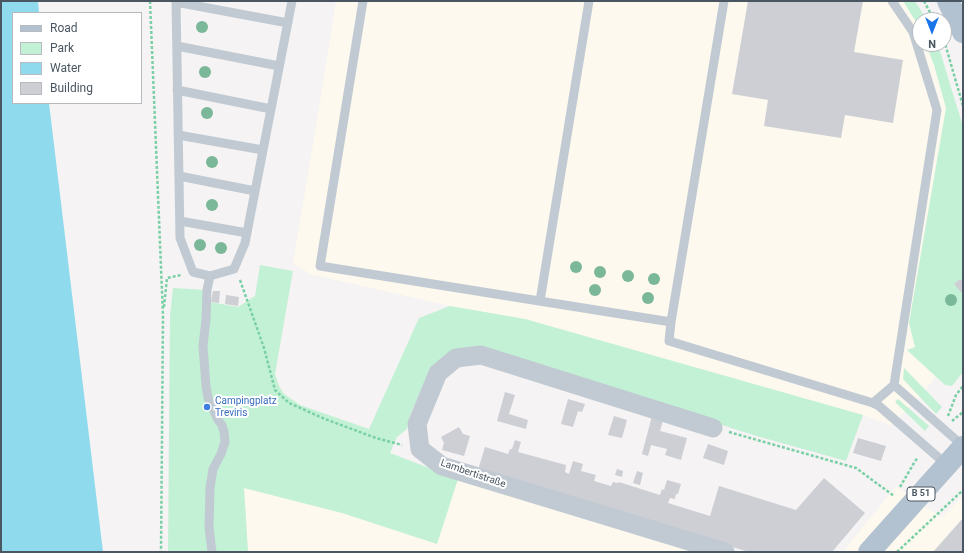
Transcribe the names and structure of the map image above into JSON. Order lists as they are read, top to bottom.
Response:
{
  "streets": {
    "main road": ["B 51"],
    "street": ["Lambertistraße"]
  },
  "places": ["Campingplatz Treviris"],
  "legend": [
    "Road",
    "Park",
    "Water",
    "Building"
  ],
  "north": "bottom"
}
